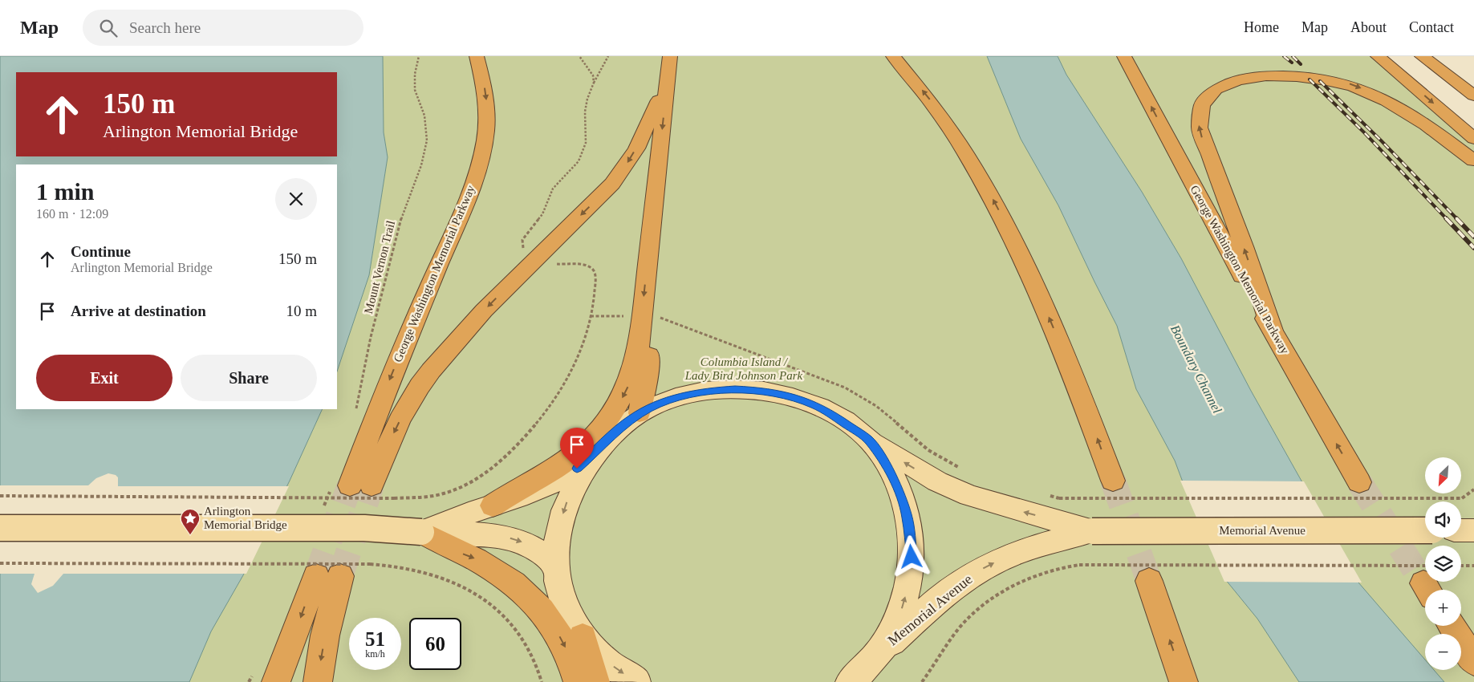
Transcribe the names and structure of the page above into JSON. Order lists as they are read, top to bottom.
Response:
{
  "streets": {
    "highway": ["George Washington Memorial Parkway"],
    "main road": ["Memorial Avenue"],
    "path": ["Mount Vernon Trail"]
  },
  "water": ["Boundary Channel"],
  "parks": ["Columbia Island / Lady Bird Johnson Park"],
  "places": {
    "place": ["Arlington Memorial Bridge"]
  },
  "north": "bottom left",
  "page": {
    "header": "Map",
    "search": "Search here",
    "nav": [
      "Home",
      "Map",
      "About",
      "Contact"
    ],
    "turn": ["150 m", "Arlington Memorial Bridge"],
    "heading": ["1 min", "160 m · 12:09"],
    "list": [
      {
        "name": "Continue",
        "note": "Arlington Memorial Bridge",
        "value": "150 m"
      },
      {
        "name": "Arrive at destination",
        "value": "10 m"
      }
    ],
    "buttons": ["Exit", "Share"],
    "map_buttons": ["+", "−"],
    "speed": "51 km/h",
    "limit": "60"
  }
}
